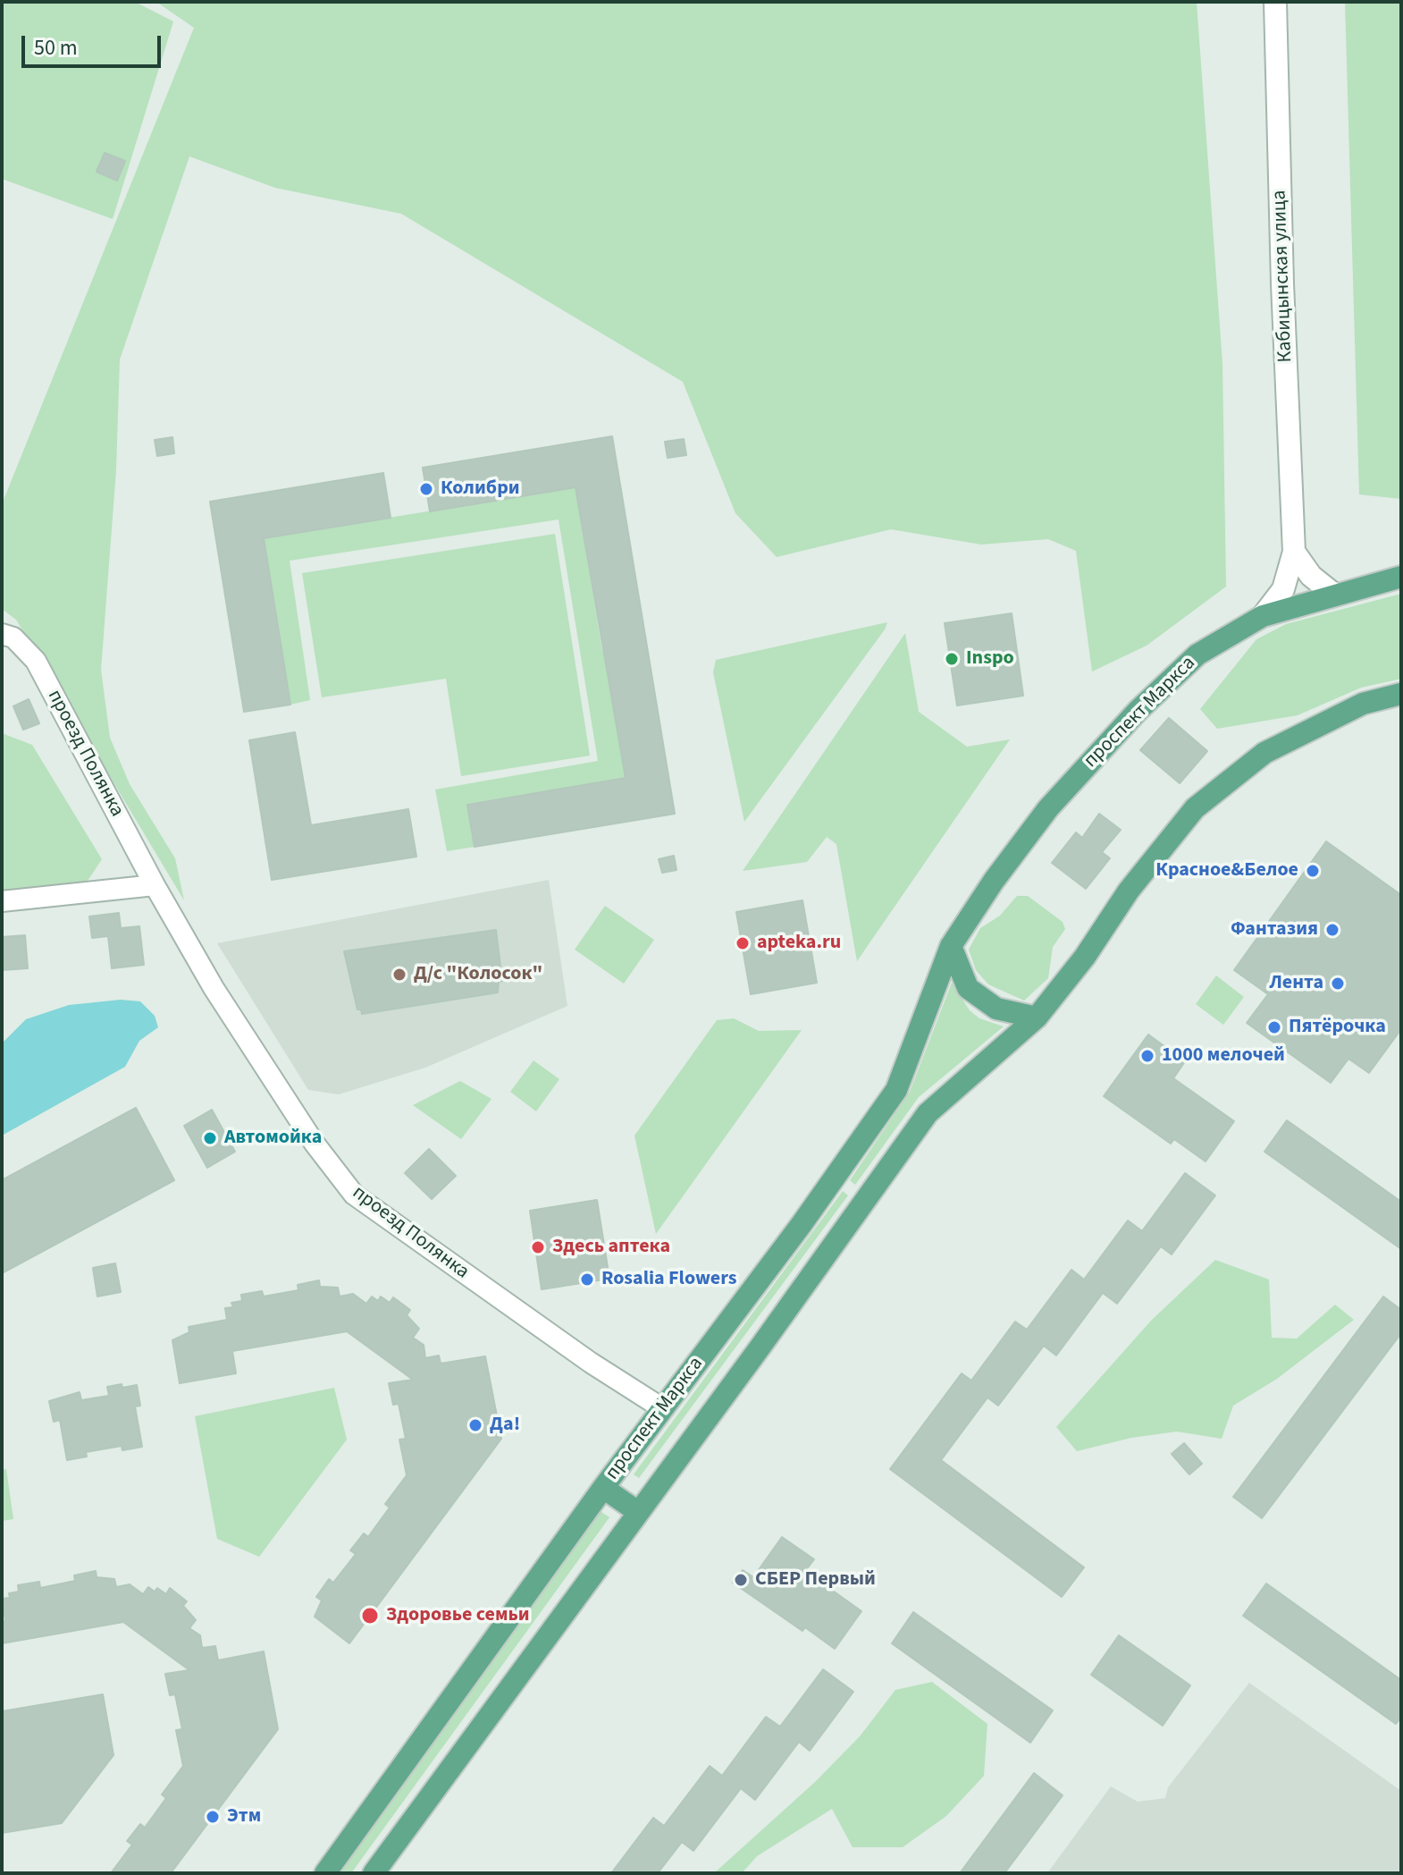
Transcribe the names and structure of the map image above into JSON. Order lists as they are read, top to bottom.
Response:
{
  "streets": {
    "main road": ["проспект Маркса"],
    "street": ["Кабицынская улица", "проезд Полянка"]
  },
  "crossings": [
    ["Кабицынская улица", "проспект Маркса"],
    ["проспект Маркса", "проезд Полянка"]
  ],
  "places": [
    "Колибри",
    "Inspo",
    "Красное&Белое",
    "Фантазия",
    "apteka.ru",
    "Д/с \"Колосок\"",
    "Лента",
    "Пятёрочка",
    "1000 мелочей",
    "Автомойка",
    "Здесь аптека",
    "Rosalia Flowers",
    "Да!",
    "СБЕР Первый",
    "Здоровье семьи",
    "Этм"
  ],
  "scale_bar": "50 m"
}
